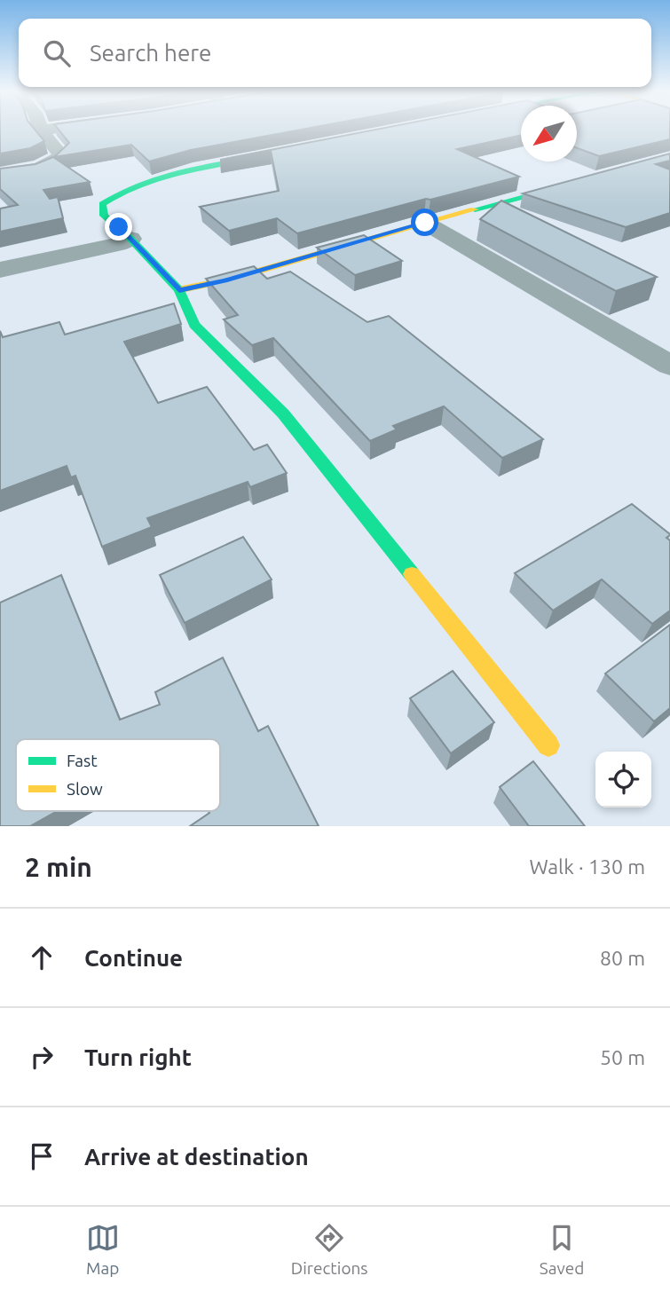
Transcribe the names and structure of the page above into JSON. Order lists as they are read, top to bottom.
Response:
{
  "legend": ["Fast", "Slow"],
  "north": "bottom left",
  "page": {
    "search": "Search here",
    "heading": ["2 min", "Walk · 130 m"],
    "list": [
      ["Continue", "80 m"],
      ["Turn right", "50 m"],
      "Arrive at destination"
    ],
    "nav": ["Map", "Directions", "Saved"]
  }
}
